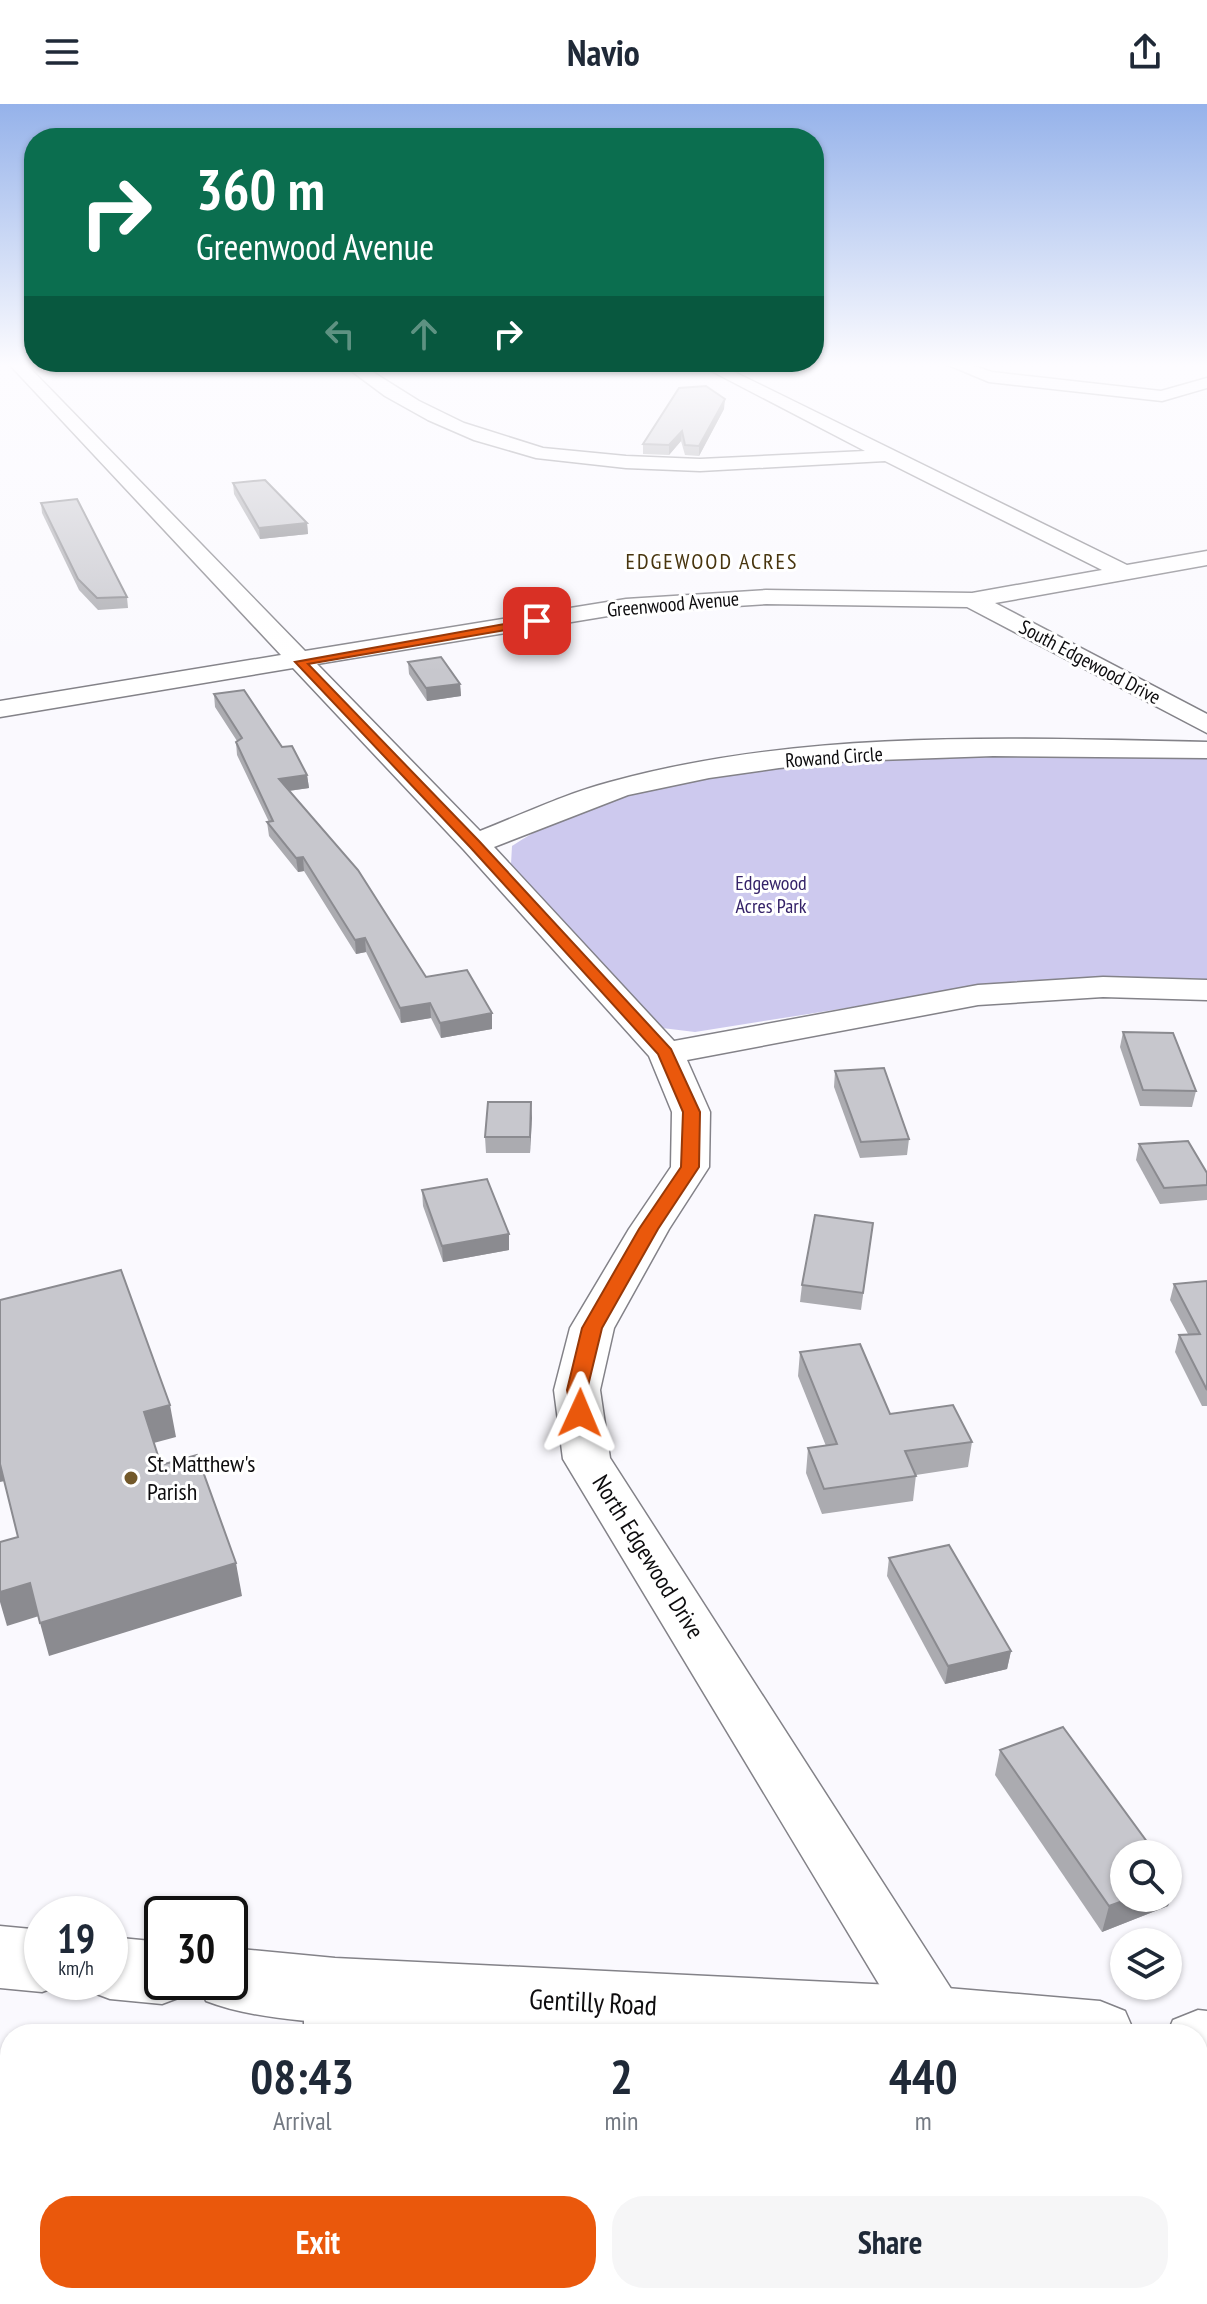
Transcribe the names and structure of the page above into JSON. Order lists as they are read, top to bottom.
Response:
{
  "streets": {
    "street": [
      "Greenwood Avenue",
      "South Edgewood Drive",
      "Rowand Circle",
      "North Edgewood Drive",
      "Gentilly Road"
    ]
  },
  "crossings": [
    ["Greenwood Avenue", "South Edgewood Drive"],
    ["Greenwood Avenue", "North Edgewood Drive"],
    ["Rowand Circle", "North Edgewood Drive"],
    ["North Edgewood Drive", "Gentilly Road"]
  ],
  "districts": ["EDGEWOOD ACRES"],
  "parks": ["Edgewood Acres Park"],
  "places": ["St. Matthew's Parish"],
  "page": {
    "header": "Navio",
    "turn": ["360 m", "Greenwood Avenue"],
    "speed": "19 km/h",
    "limit": "30",
    "eta": [
      "08:43",
      "Arrival",
      "2",
      "min",
      "440",
      "m"
    ],
    "buttons": ["Exit", "Share"]
  }
}
